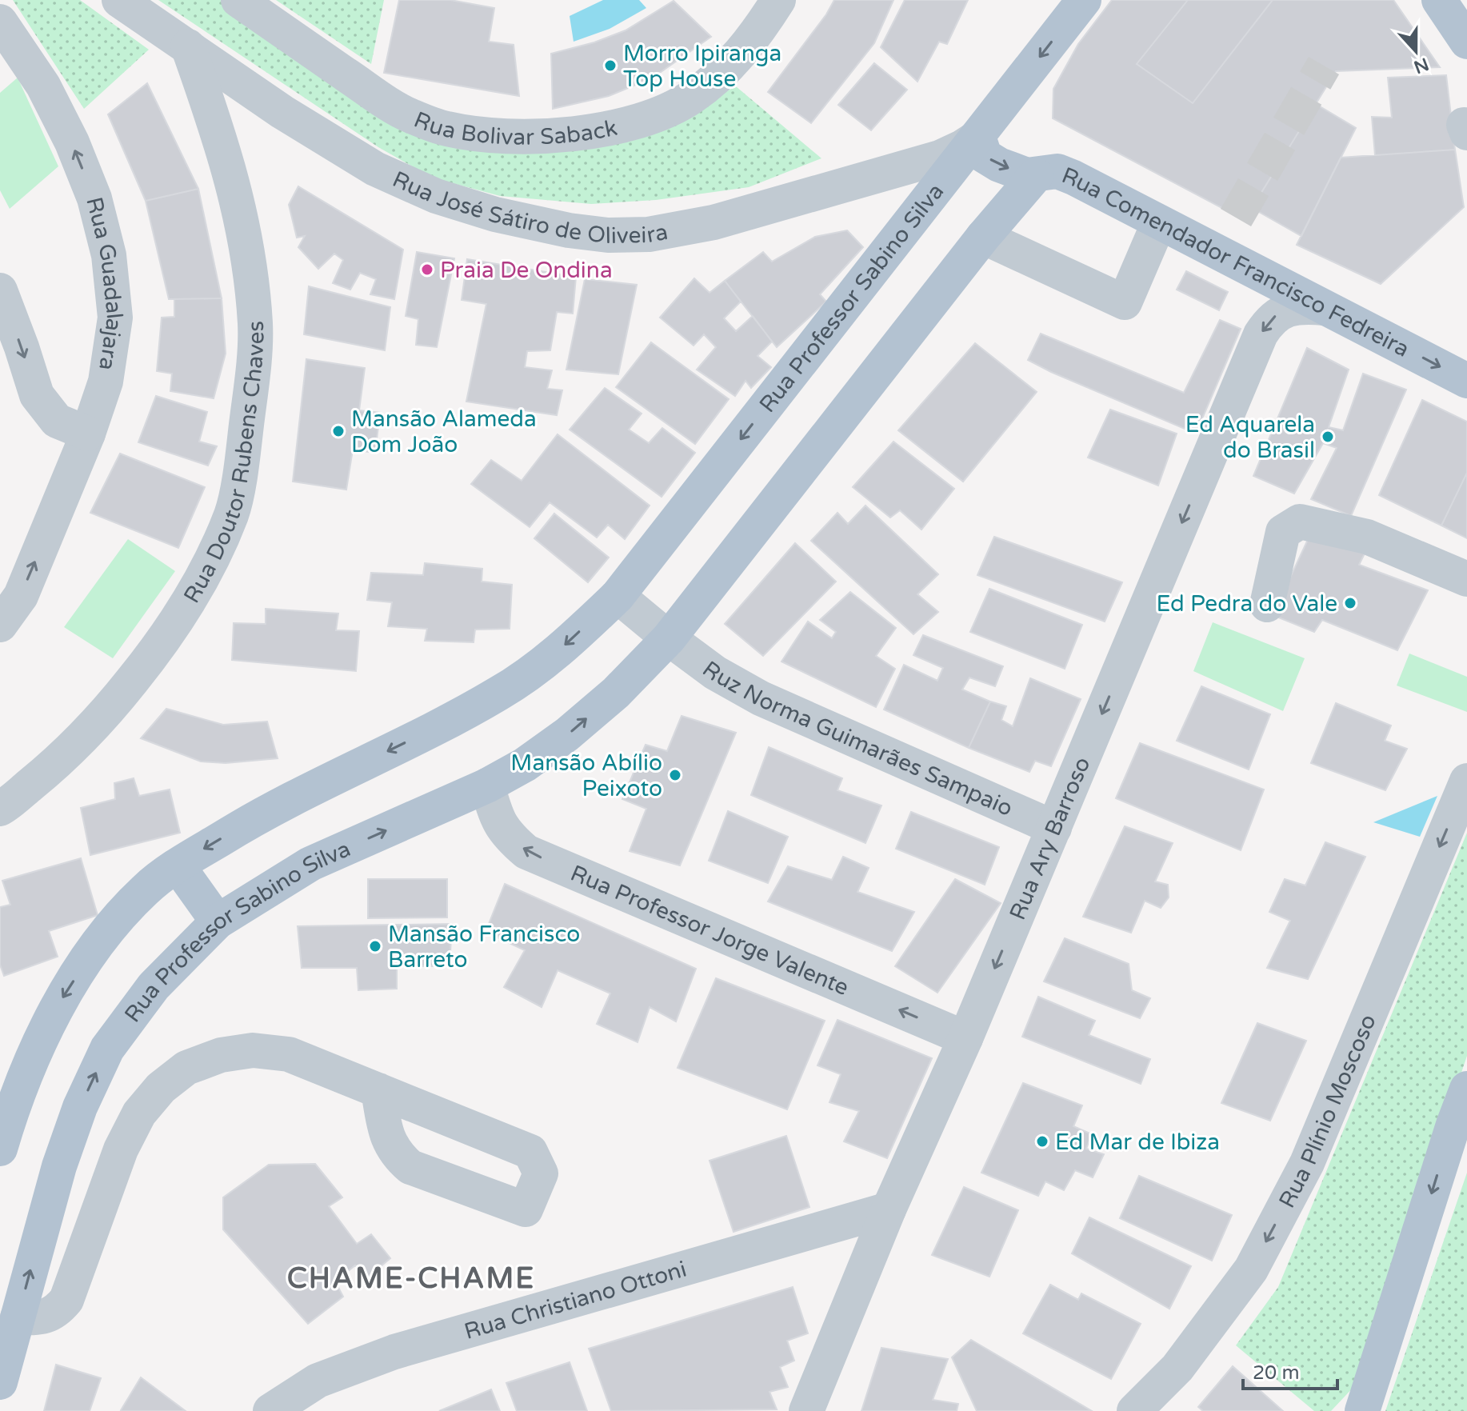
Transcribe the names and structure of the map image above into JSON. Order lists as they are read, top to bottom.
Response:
{
  "streets": {
    "main road": ["Rua Comendador Francisco Fedreira", "Rua Professor Sabino Silva"],
    "street": [
      "Rua Bolivar Saback",
      "Rua José Sátiro de Oliveira",
      "Rua Guadalajara",
      "Rua Doutor Rubens Chaves",
      "Ruz Norma Guimarães Sampaio",
      "Rua Ary Barroso",
      "Rua Professor Jorge Valente",
      "Rua Plínio Moscoso",
      "Rua Christiano Ottoni"
    ]
  },
  "crossings": [
    ["Rua José Sátiro de Oliveira", "Rua Comendador Francisco Fedreira"],
    ["Rua José Sátiro de Oliveira", "Rua Professor Sabino Silva"],
    ["Rua José Sátiro de Oliveira", "Rua Doutor Rubens Chaves"],
    ["Rua Comendador Francisco Fedreira", "Rua Professor Sabino Silva"],
    ["Rua Comendador Francisco Fedreira", "Rua Ary Barroso"],
    ["Rua Professor Sabino Silva", "Ruz Norma Guimarães Sampaio"],
    ["Rua Professor Sabino Silva", "Rua Professor Jorge Valente"],
    ["Ruz Norma Guimarães Sampaio", "Rua Ary Barroso"],
    ["Rua Ary Barroso", "Rua Professor Jorge Valente"],
    ["Rua Ary Barroso", "Rua Christiano Ottoni"]
  ],
  "one_way": [
    "Rua Comendador Francisco Fedreira",
    "Rua Guadalajara",
    "Rua Ary Barroso",
    "Rua Professor Jorge Valente",
    "Rua Plínio Moscoso"
  ],
  "districts": ["CHAME-CHAME"],
  "places": [
    "Morro Ipiranga Top House",
    "Praia De Ondina",
    "Mansão Alameda Dom João",
    "Ed Aquarela do Brasil",
    "Ed Pedra do Vale",
    "Mansão Abílio Peixoto",
    "Mansão Francisco Barreto",
    "Ed Mar de Ibiza"
  ],
  "scale_bar": "20 m",
  "north": "bottom"
}
